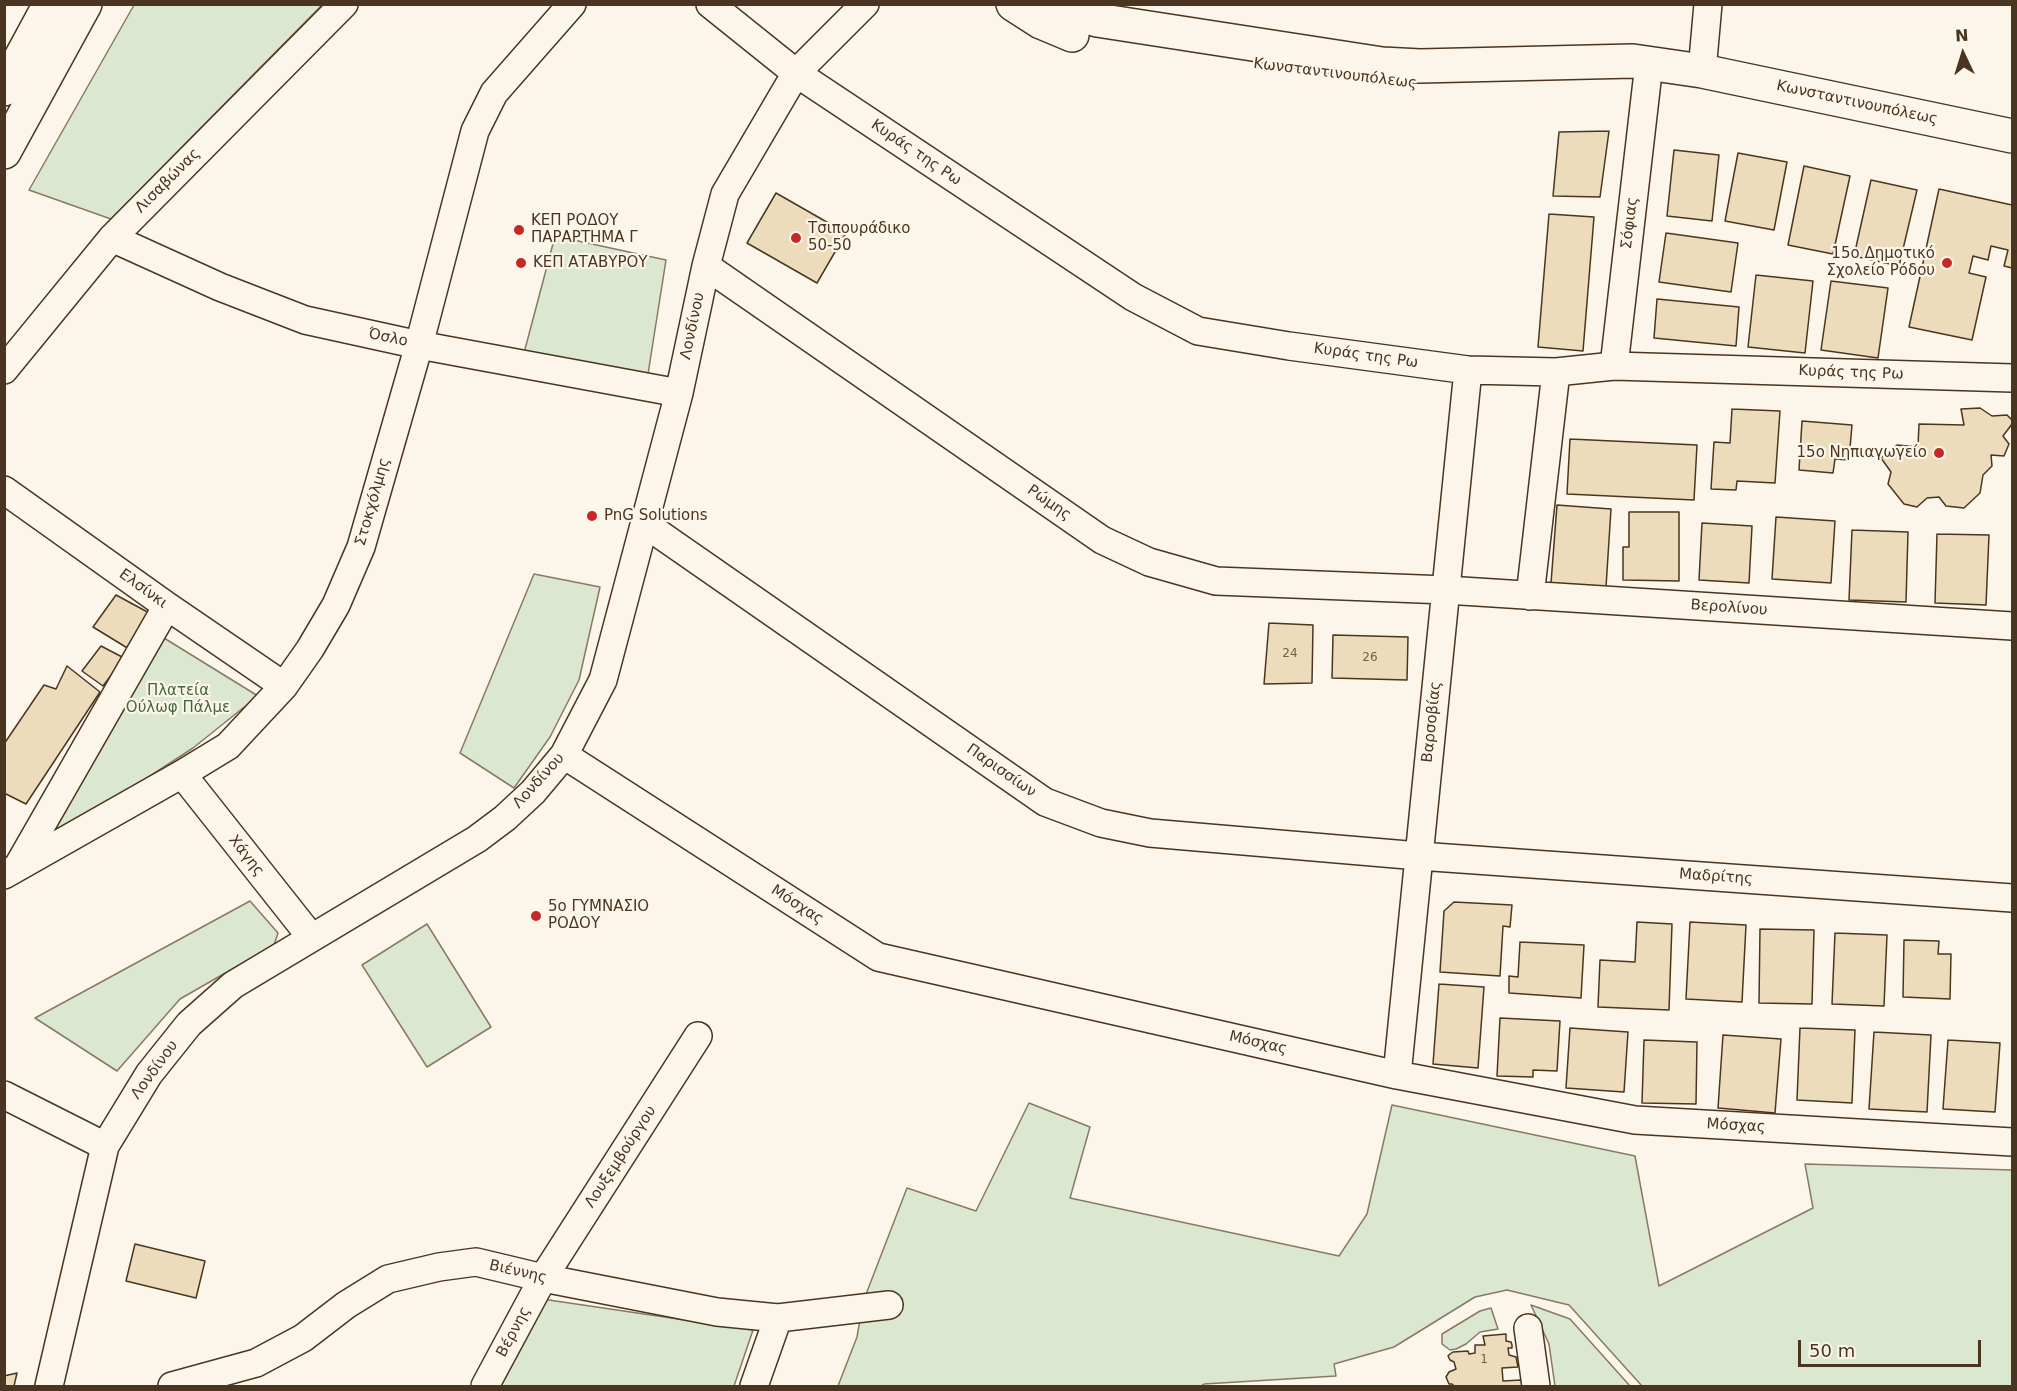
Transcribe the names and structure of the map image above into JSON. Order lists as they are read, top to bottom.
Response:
{
  "streets": {
    "main road": ["Κωνσταντινουπόλεως"],
    "street": [
      "Κυράς της Ρω",
      "Λισαβώνας",
      "Σόφιας",
      "Λονδίνου",
      "Όσλο",
      "Στοκχόλμης",
      "Ρώμης",
      "Ελσίνκι",
      "Βερολίνου",
      "Βαρσοβίας",
      "Παρισσίων",
      "Χάγης",
      "Μαδρίτης",
      "Μόσχας",
      "Λουξεμβούργου",
      "Βιέννης",
      "Βέρνης"
    ]
  },
  "crossings": [
    ["Κωνσταντινουπόλεως", "Σόφιας"],
    ["Κυράς της Ρω", "Σόφιας"],
    ["Κυράς της Ρω", "Λονδίνου"],
    ["Κυράς της Ρω", "Βαρσοβίας"],
    ["Λισαβώνας", "Όσλο"],
    ["Λονδίνου", "Όσλο"],
    ["Λονδίνου", "Ρώμης"],
    ["Λονδίνου", "Παρισσίων"],
    ["Λονδίνου", "Χάγης"],
    ["Λονδίνου", "Μόσχας"],
    ["Όσλο", "Στοκχόλμης"],
    ["Στοκχόλμης", "Ελσίνκι"],
    ["Στοκχόλμης", "Χάγης"],
    ["Ρώμης", "Βερολίνου"],
    ["Ρώμης", "Βαρσοβίας"],
    ["Βερολίνου", "Βαρσοβίας"],
    ["Βαρσοβίας", "Παρισσίων"],
    ["Βαρσοβίας", "Μαδρίτης"],
    ["Βαρσοβίας", "Μόσχας"],
    ["Παρισσίων", "Μαδρίτης"],
    ["Λουξεμβούργου", "Βιέννης"],
    ["Λουξεμβούργου", "Βέρνης"],
    ["Βιέννης", "Βέρνης"]
  ],
  "parks": ["Πλατεία Ούλωφ Πάλμε"],
  "places": [
    "ΚΕΠ ΡΟΔΟΥ ΠΑΡΑΡΤΗΜΑ Γ",
    "Τσιπουράδικο 50-50",
    "ΚΕΠ ΑΤΑΒΥΡΟΥ",
    "15ο Δημοτικό Σχολείο Ρόδου",
    "15ο Νηπιαγωγείο",
    "PnG Solutions",
    "5ο ΓΥΜΝΑΣΙΟ ΡΟΔΟΥ"
  ],
  "house_numbers": ["24", "26", "1"],
  "scale_bar": "50 m",
  "north": "top"
}
